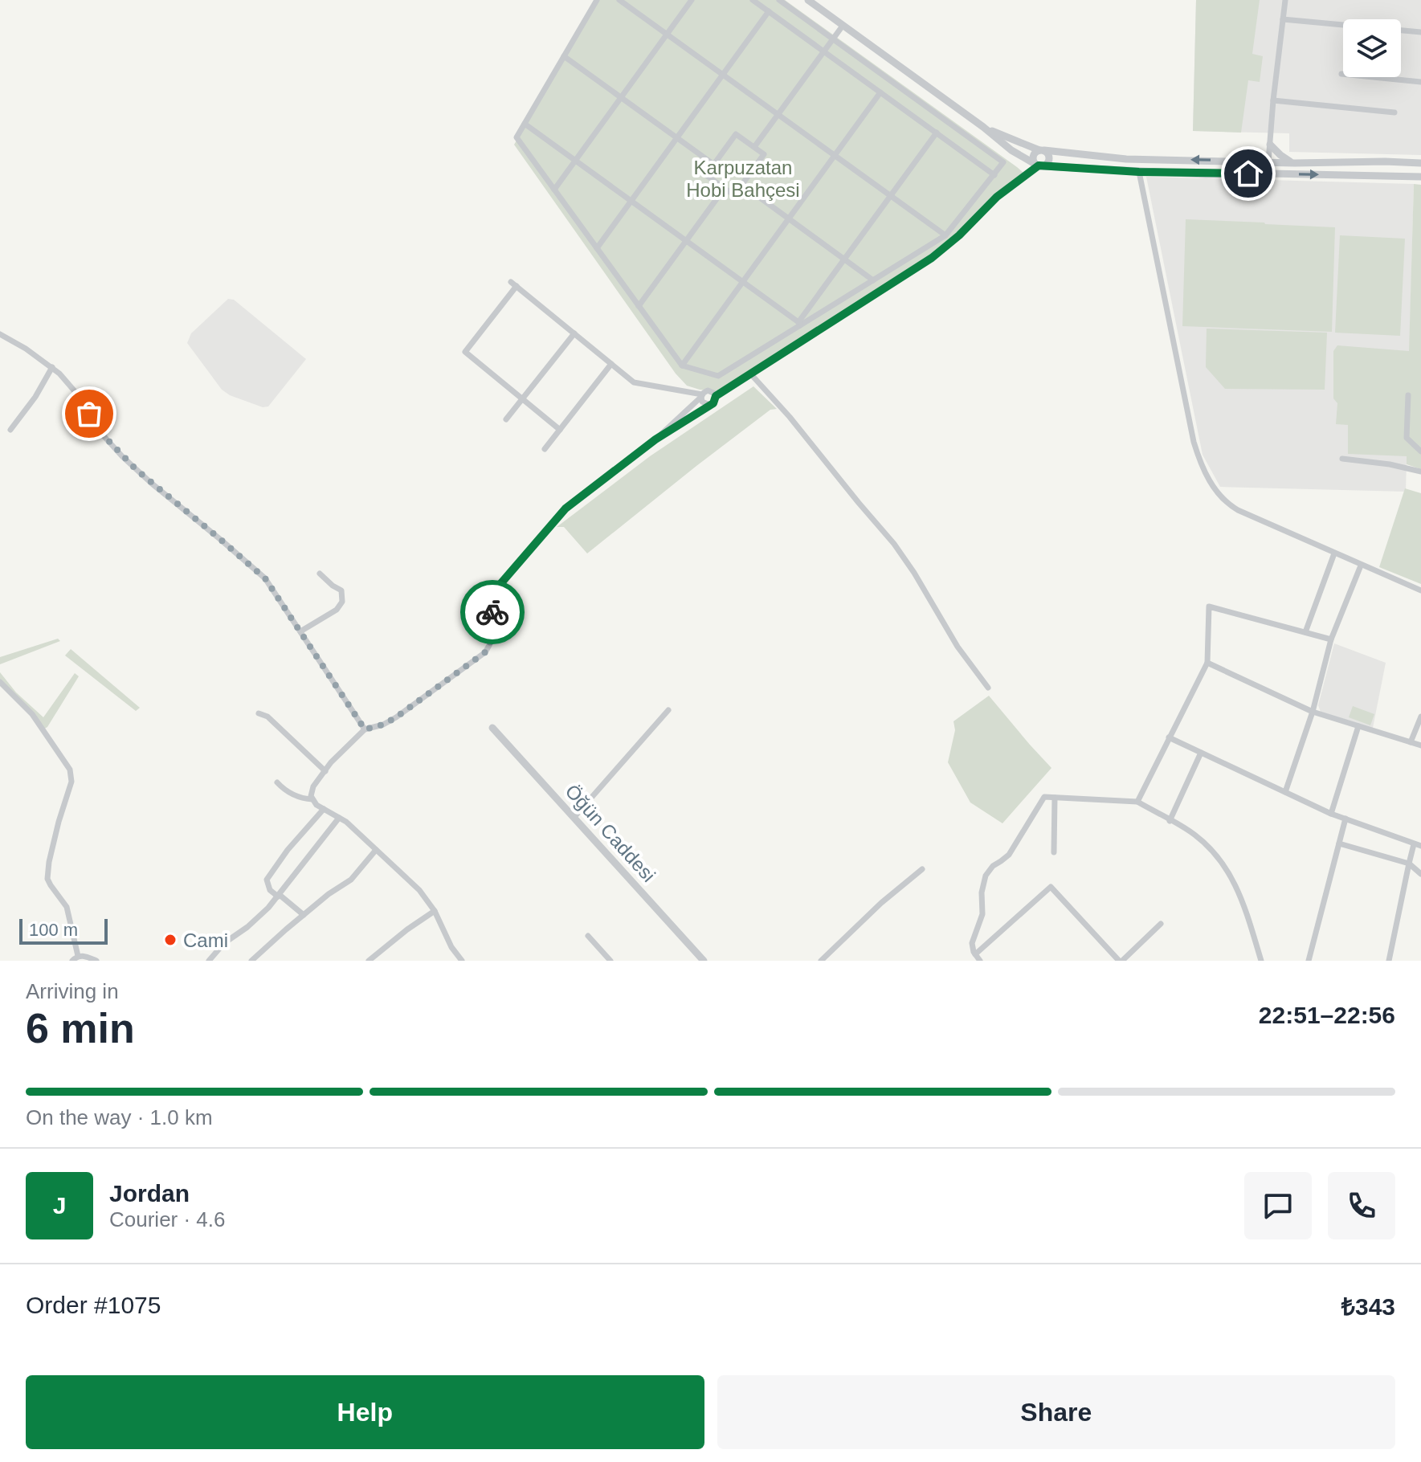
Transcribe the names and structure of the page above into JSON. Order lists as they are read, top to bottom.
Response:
{
  "streets": {
    "street": ["Öğün Caddesi"]
  },
  "parks": ["Karpuzatan Hobi Bahçesi"],
  "places": ["Cami"],
  "scale_bar": "100 m",
  "page": {
    "scale": "100 m",
    "heading": ["6 min", "Arriving in", "22:51–22:56"],
    "panel": [
      "Jordan",
      "Courier · 4.6",
      "Order #1075",
      "₺343"
    ],
    "bar": "On the way · 1.0 km",
    "round": "J",
    "buttons": ["Help", "Share"]
  }
}
